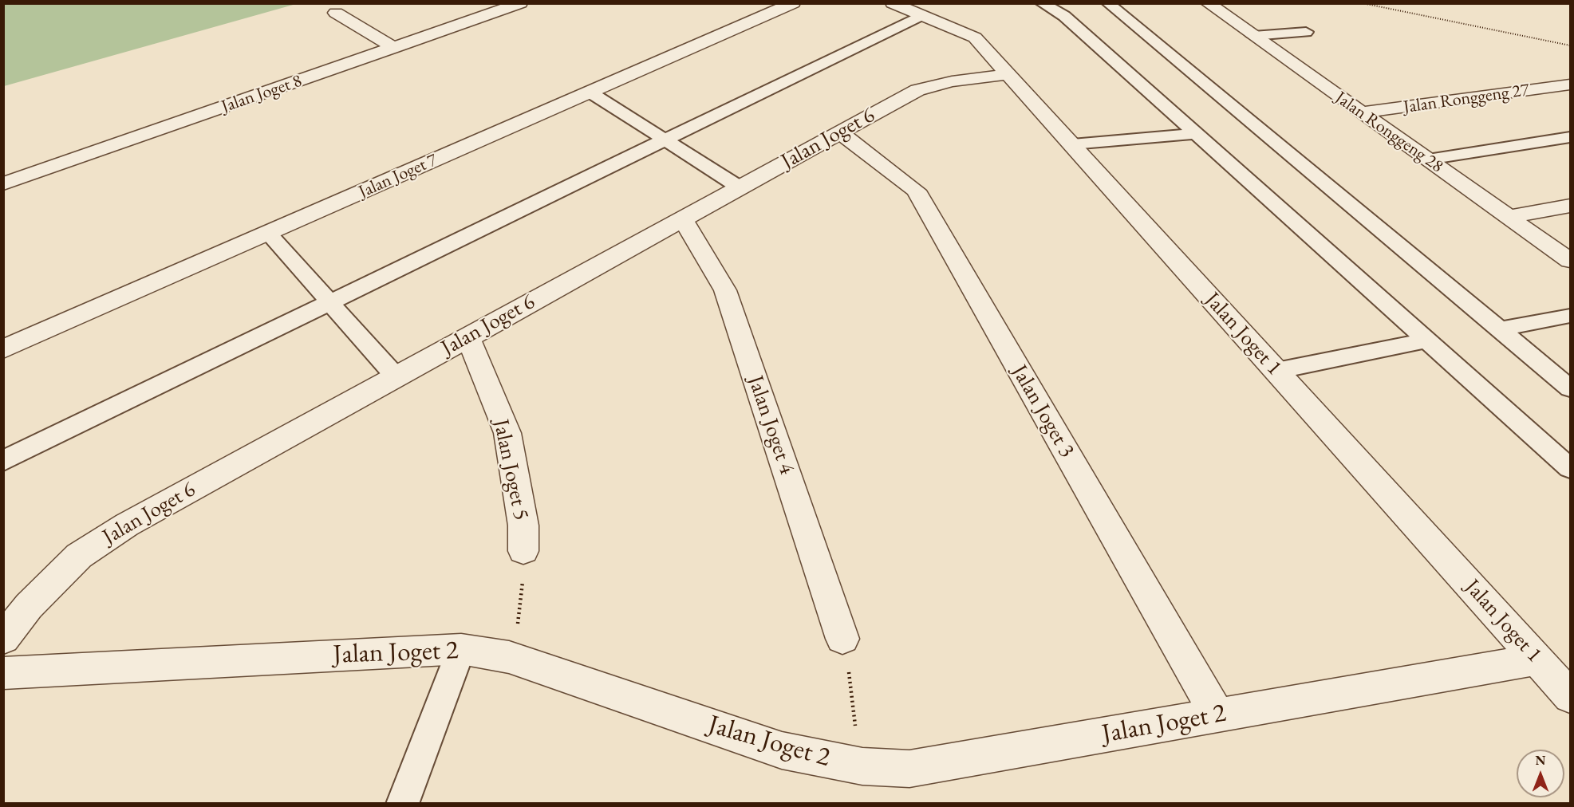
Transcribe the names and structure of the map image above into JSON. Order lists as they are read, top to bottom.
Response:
{
  "streets": {
    "street": [
      "Jalan Joget 8",
      "Jalan Ronggeng 27",
      "Jalan Ronggeng 28",
      "Jalan Joget 6",
      "Jalan Joget 7",
      "Jalan Joget 1",
      "Jalan Joget 3",
      "Jalan Joget 4",
      "Jalan Joget 5",
      "Jalan Joget 2"
    ]
  },
  "crossings": [
    ["Jalan Ronggeng 27", "Jalan Ronggeng 28"],
    ["Jalan Joget 6", "Jalan Joget 1"],
    ["Jalan Joget 6", "Jalan Joget 3"],
    ["Jalan Joget 6", "Jalan Joget 4"],
    ["Jalan Joget 6", "Jalan Joget 5"],
    ["Jalan Joget 1", "Jalan Joget 2"],
    ["Jalan Joget 3", "Jalan Joget 2"]
  ],
  "north": "top"
}
